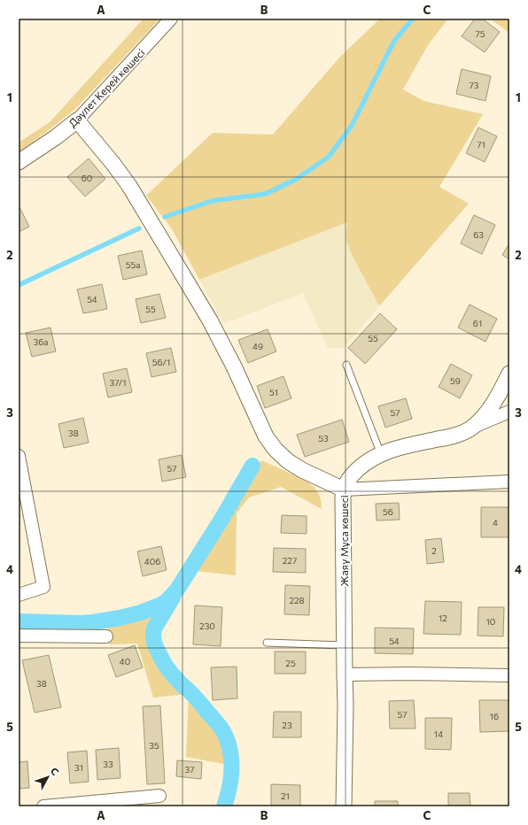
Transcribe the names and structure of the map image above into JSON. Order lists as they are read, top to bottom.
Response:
{
  "streets": {
    "street": ["Дәулет Керей көшесі", "Жаяу Мұса көшесі"]
  },
  "house_numbers": [
    "75",
    "73",
    "71",
    "60",
    "63",
    "55а",
    "54",
    "55",
    "61",
    "55",
    "36а",
    "49",
    "56/1",
    "59",
    "37/1",
    "51",
    "57",
    "38",
    "53",
    "57",
    "56",
    "4",
    "2",
    "227",
    "406",
    "228",
    "12",
    "10",
    "230",
    "54",
    "40",
    "25",
    "38",
    "57",
    "16",
    "23",
    "14",
    "35",
    "33",
    "31",
    "37",
    "21"
  ],
  "north": "top right",
  "grid": {
    "columns": ["A", "B", "C"],
    "rows": [
      "1",
      "2",
      "3",
      "4",
      "5"
    ]
  }
}
